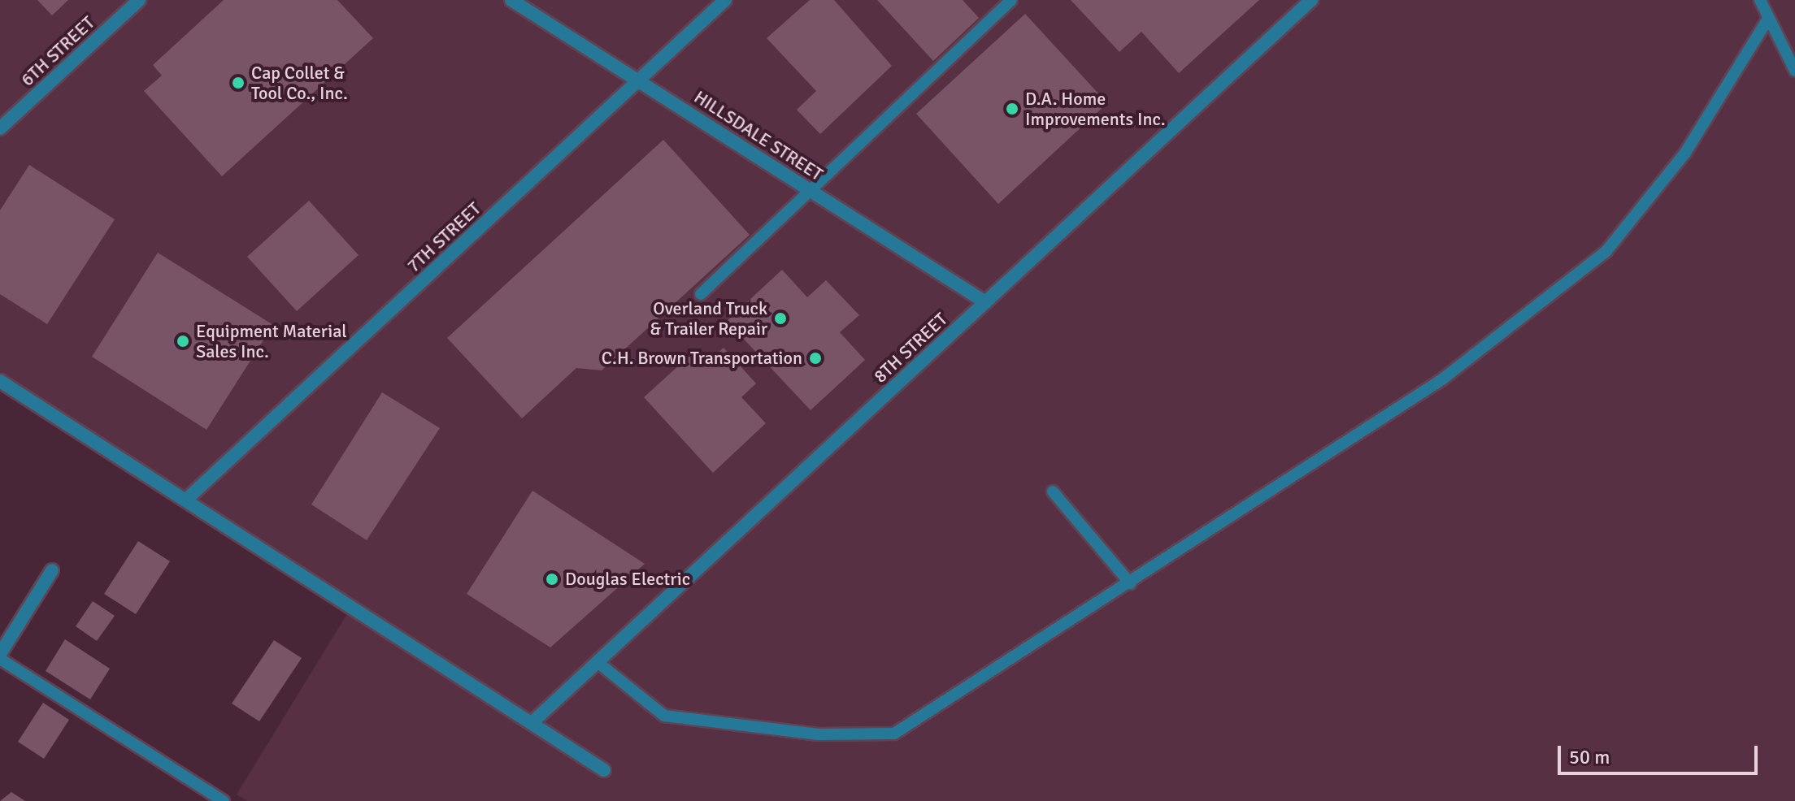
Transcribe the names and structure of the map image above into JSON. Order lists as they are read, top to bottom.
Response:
{
  "streets": {
    "street": [
      "6TH STREET",
      "HILLSDALE STREET",
      "7TH STREET",
      "8TH STREET"
    ]
  },
  "crossings": [
    ["HILLSDALE STREET", "7TH STREET"],
    ["HILLSDALE STREET", "8TH STREET"]
  ],
  "places": [
    "Cap Collet & Tool Co., Inc.",
    "D.A. Home Improvements Inc.",
    "Overland Truck & Trailer Repair",
    "Equipment Material Sales Inc.",
    "C.H. Brown Transportation",
    "Douglas Electric"
  ],
  "scale_bar": "50 m"
}
